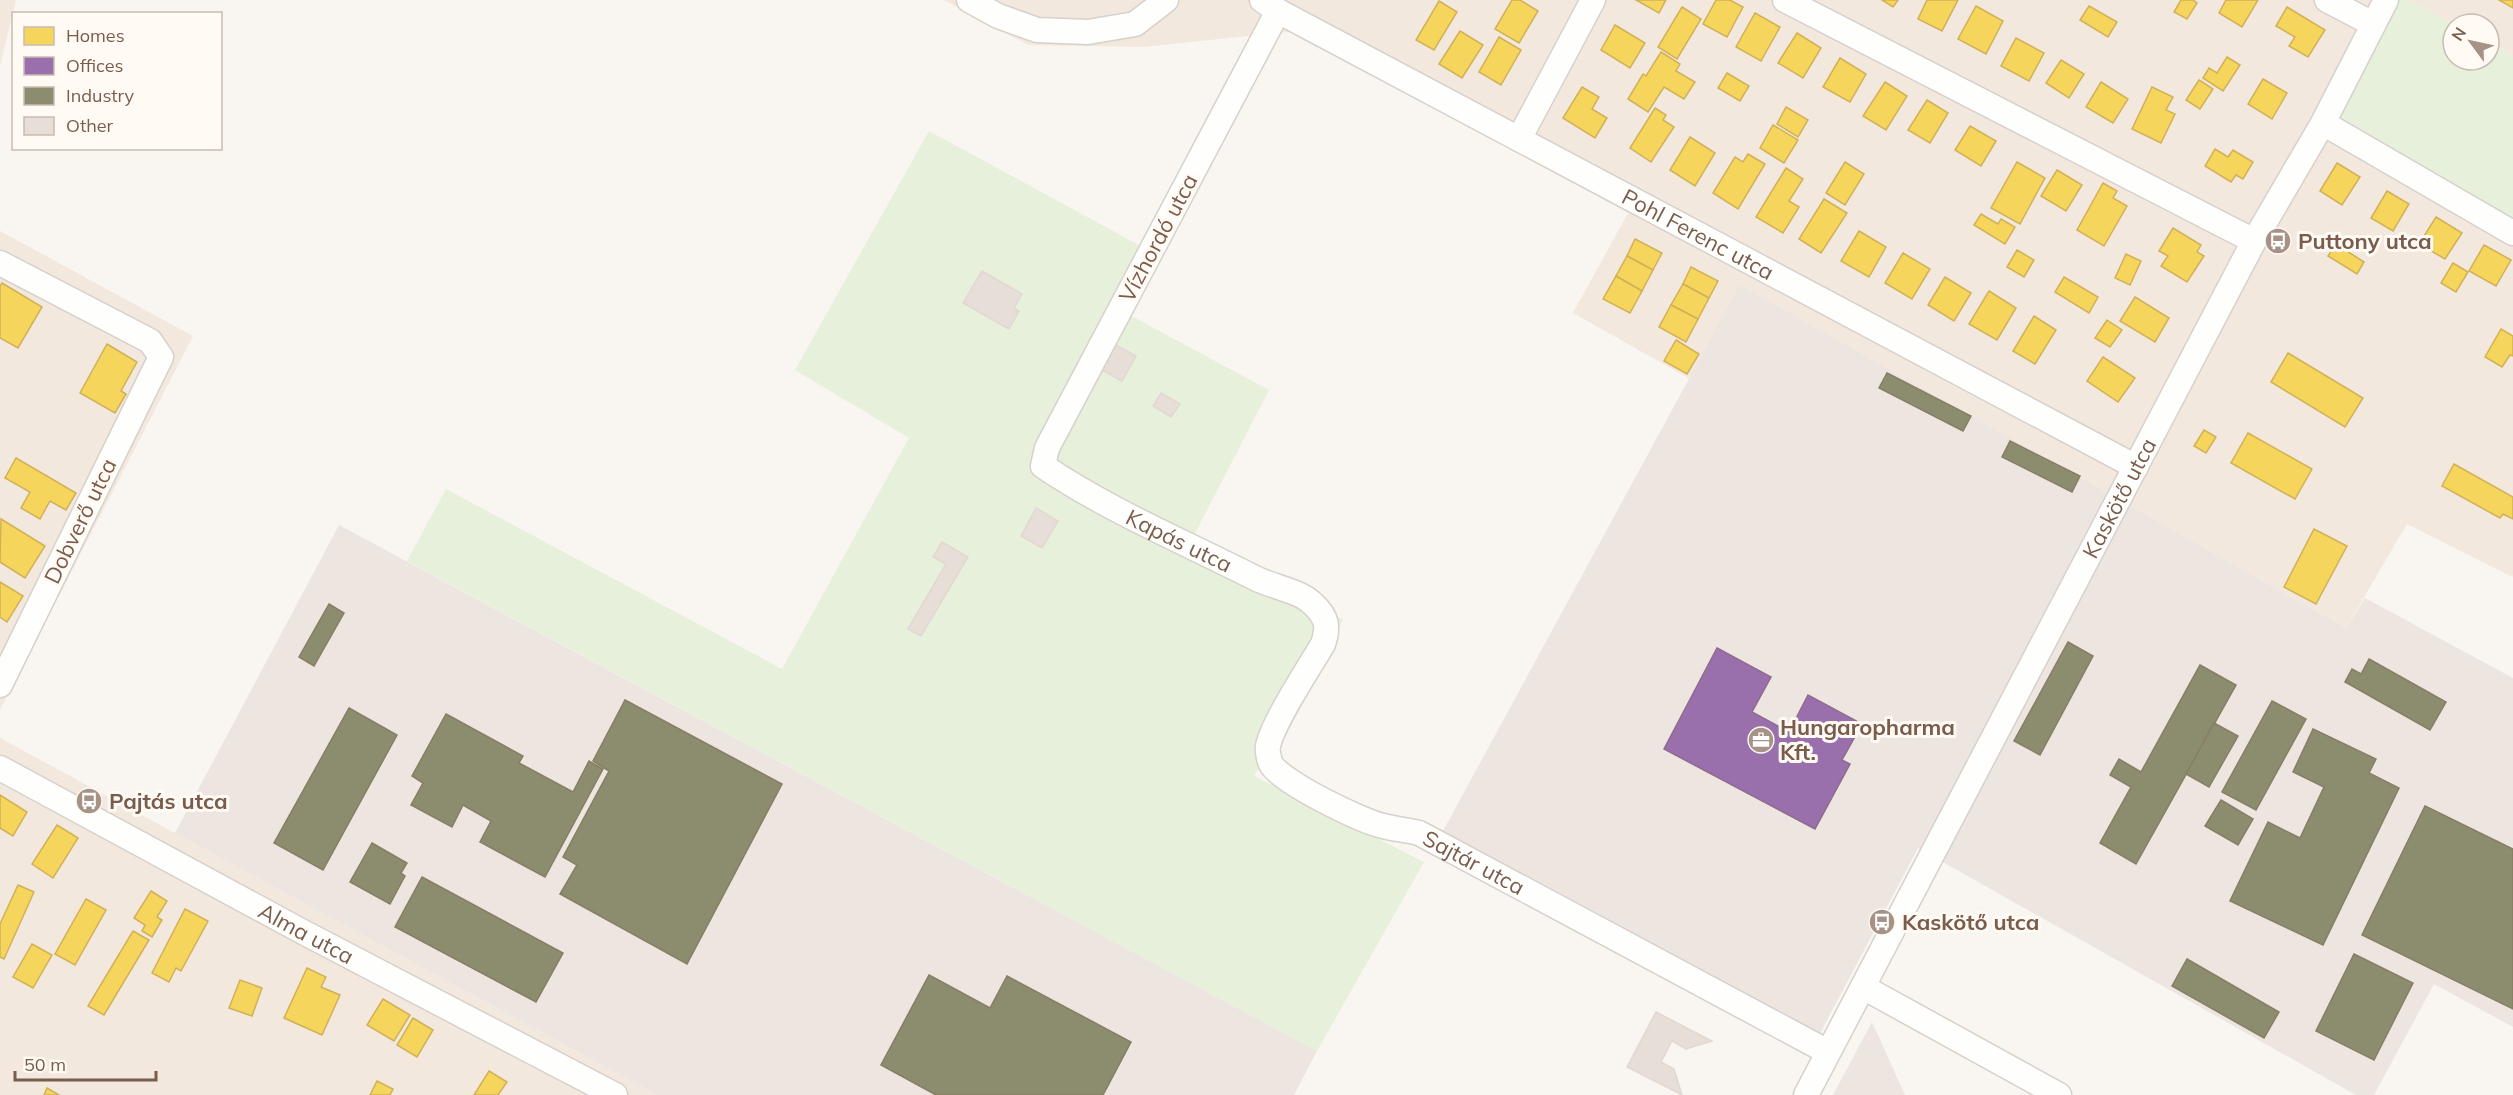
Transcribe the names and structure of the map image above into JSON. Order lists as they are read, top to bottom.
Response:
{
  "streets": {
    "street": [
      "Pohl Ferenc utca",
      "Vízhordó utca",
      "Kaskötő utca",
      "Dobverő utca",
      "Kapás utca",
      "Sajtár utca",
      "Alma utca"
    ]
  },
  "crossings": [
    ["Pohl Ferenc utca", "Vízhordó utca"],
    ["Pohl Ferenc utca", "Kaskötő utca"],
    ["Vízhordó utca", "Kapás utca"],
    ["Kaskötő utca", "Sajtár utca"],
    ["Kapás utca", "Sajtár utca"]
  ],
  "places": {
    "bus stop": ["Puttony utca", "Pajtás utca", "Kaskötő utca"],
    "office": ["Hungaropharma Kft."]
  },
  "legend": [
    "Homes",
    "Offices",
    "Industry",
    "Other"
  ],
  "scale_bar": "50 m",
  "north": "top left"
}
